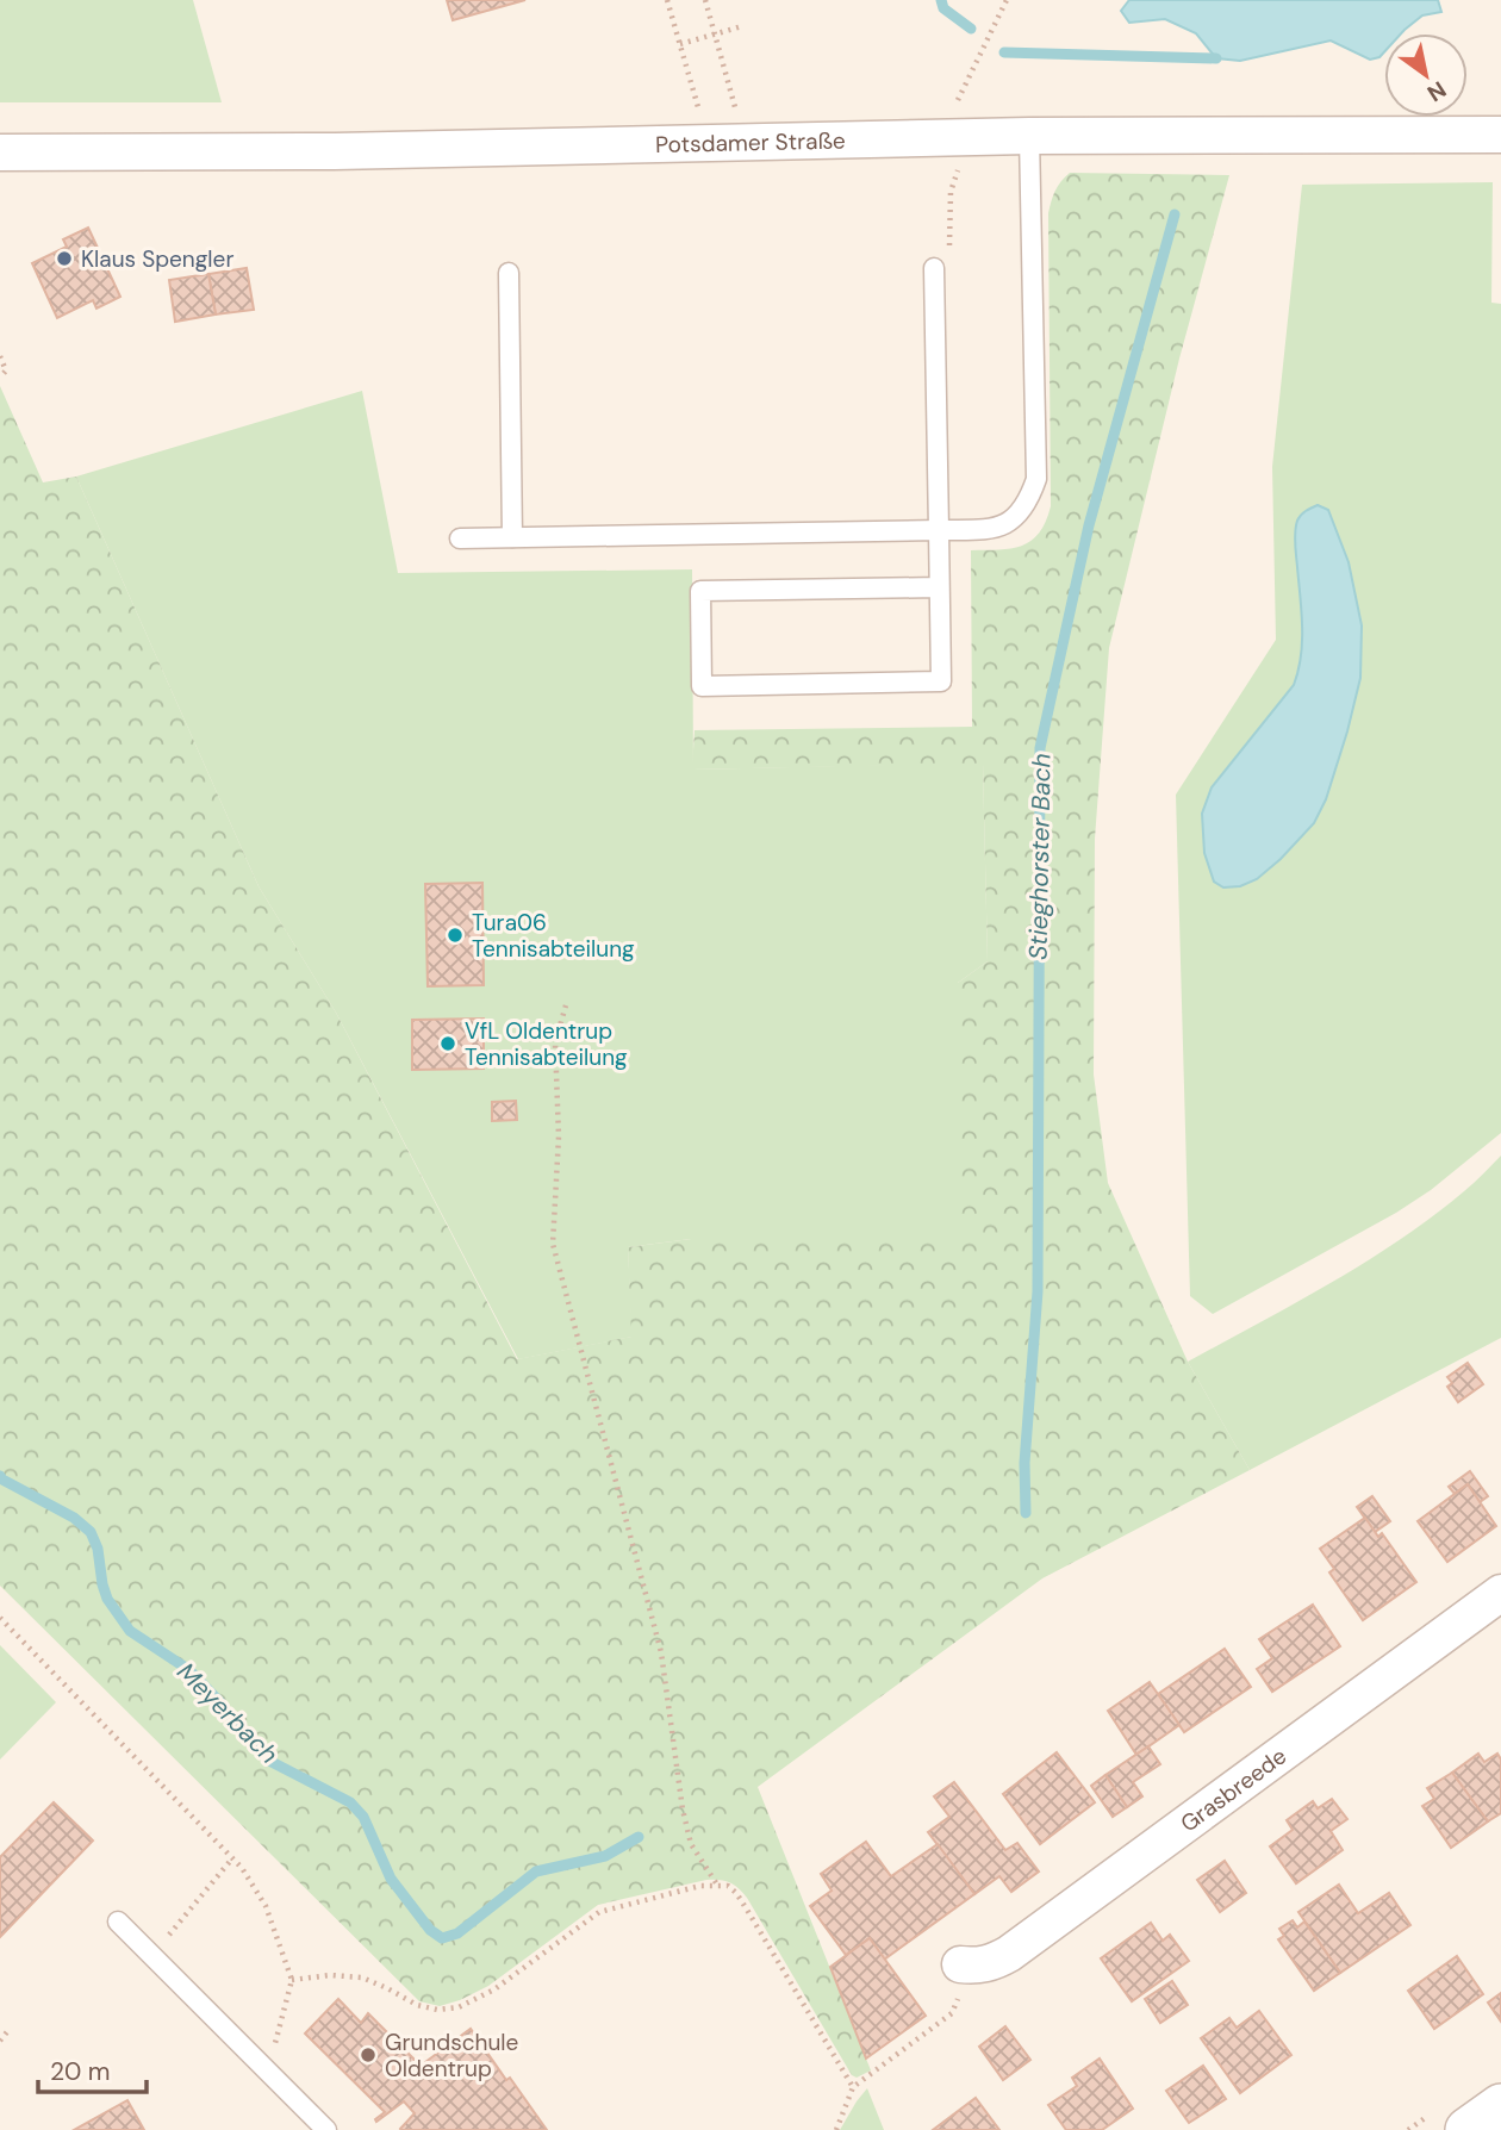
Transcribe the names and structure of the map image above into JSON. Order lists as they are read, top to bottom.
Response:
{
  "streets": {
    "street": ["Potsdamer Straße", "Grasbreede"]
  },
  "water": ["Stieghorster Bach", "Meyerbach"],
  "places": [
    "Klaus Spengler",
    "Tura06 Tennisabteilung",
    "VfL Oldentrup Tennisabteilung",
    "Grundschule Oldentrup"
  ],
  "scale_bar": "20 m",
  "north": "bottom right"
}
